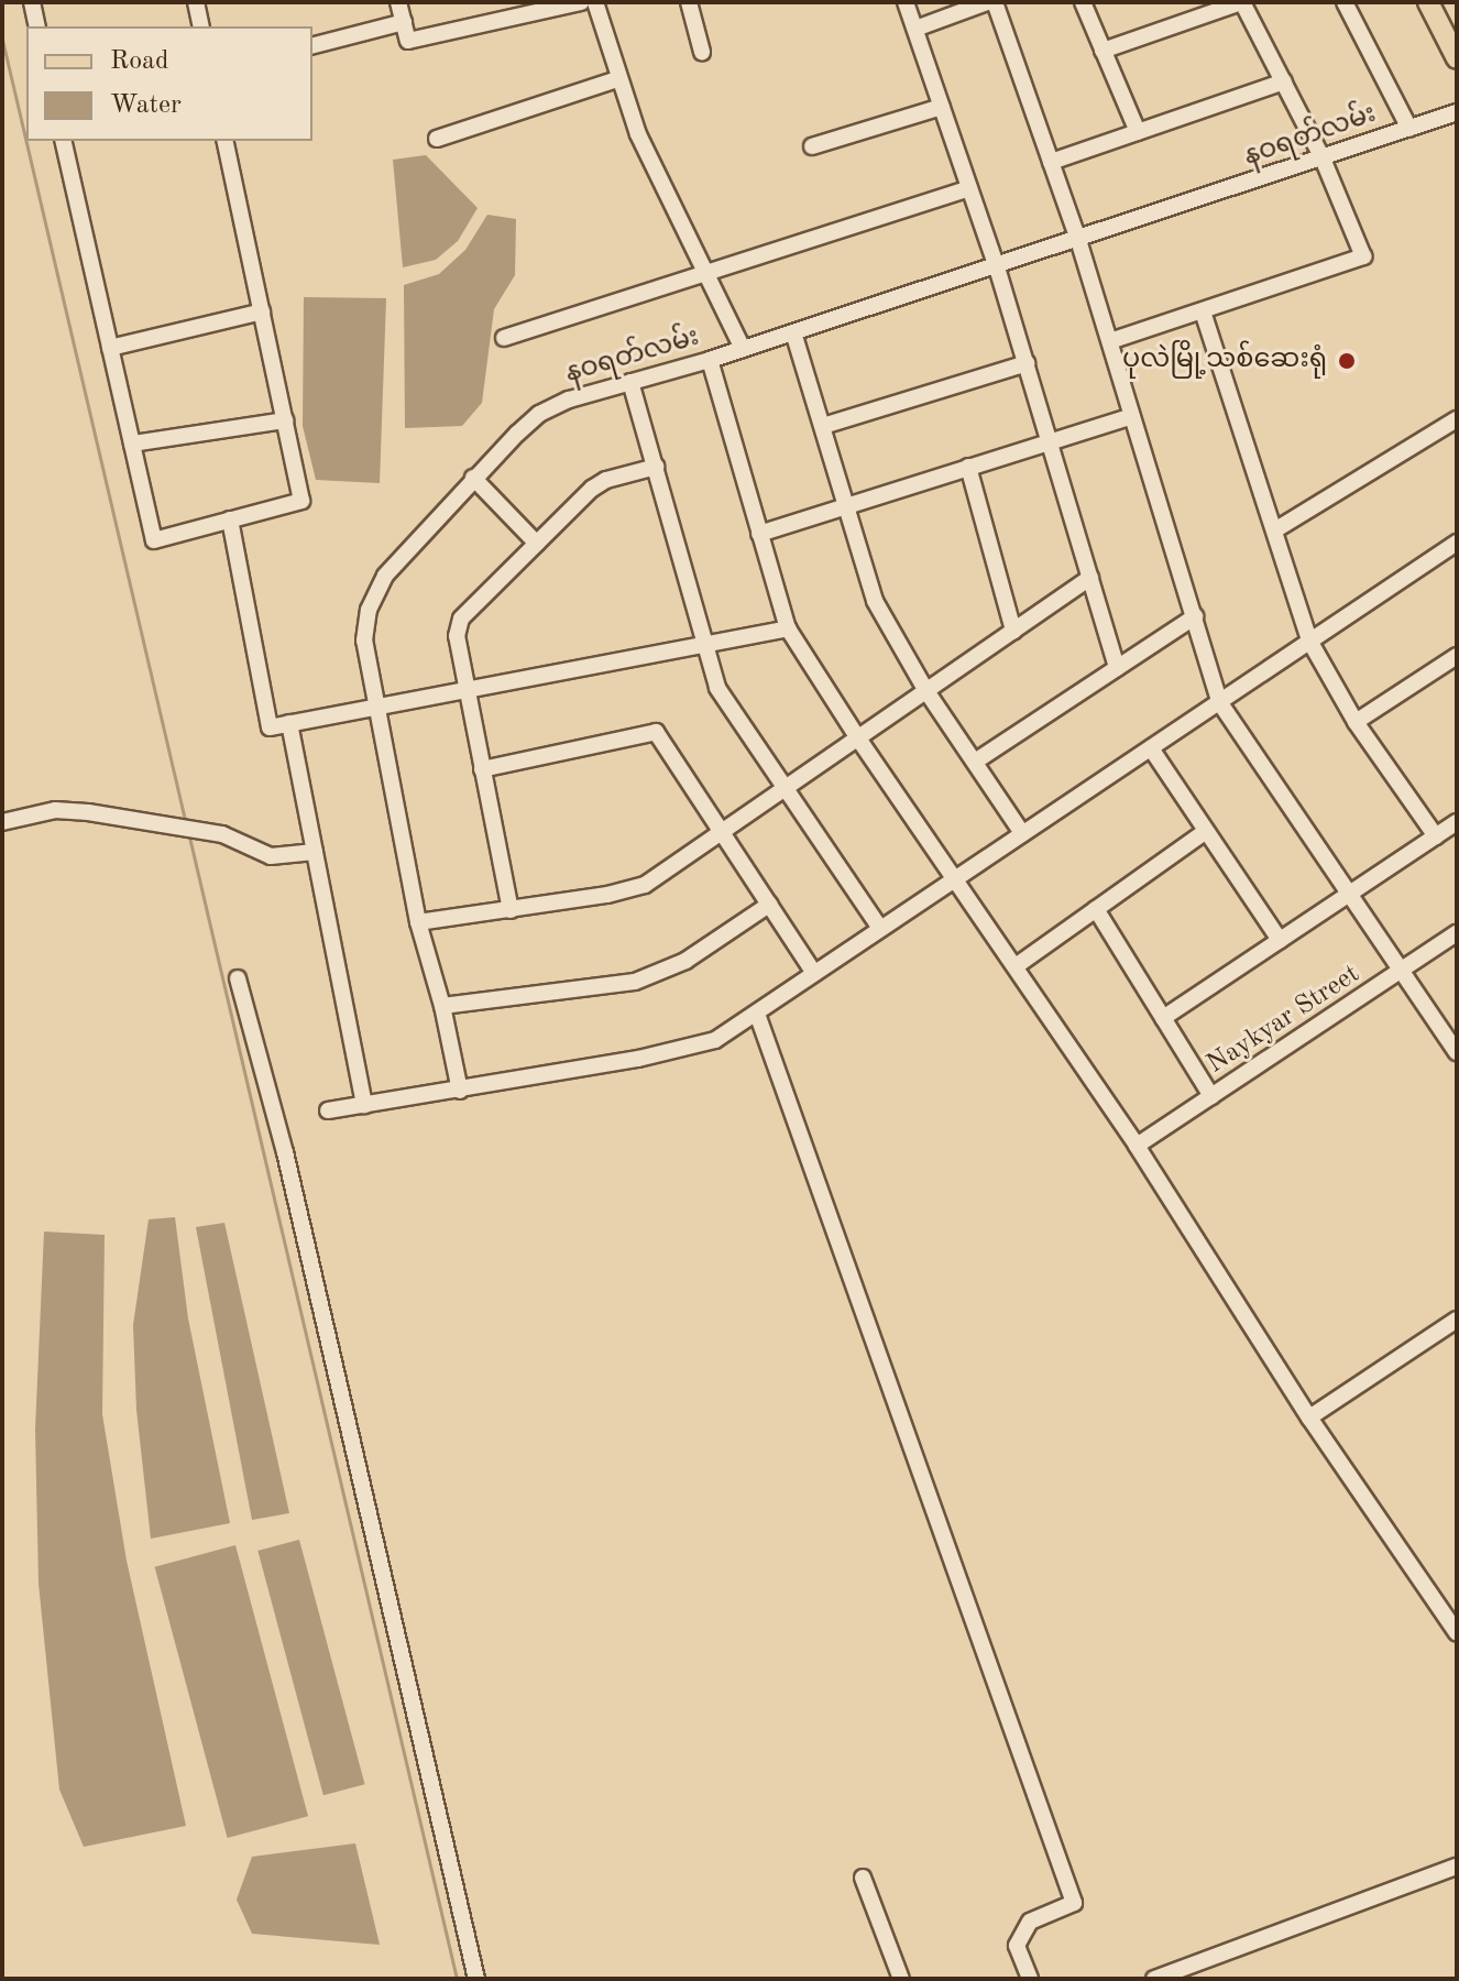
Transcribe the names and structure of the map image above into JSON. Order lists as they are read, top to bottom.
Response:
{
  "streets": {
    "street": ["နဝရတ်လမ်း", "Naykyar Street"]
  },
  "places": ["ပုလဲမြို့သစ်ဆေးရုံ"],
  "legend": ["Road", "Water"]
}
